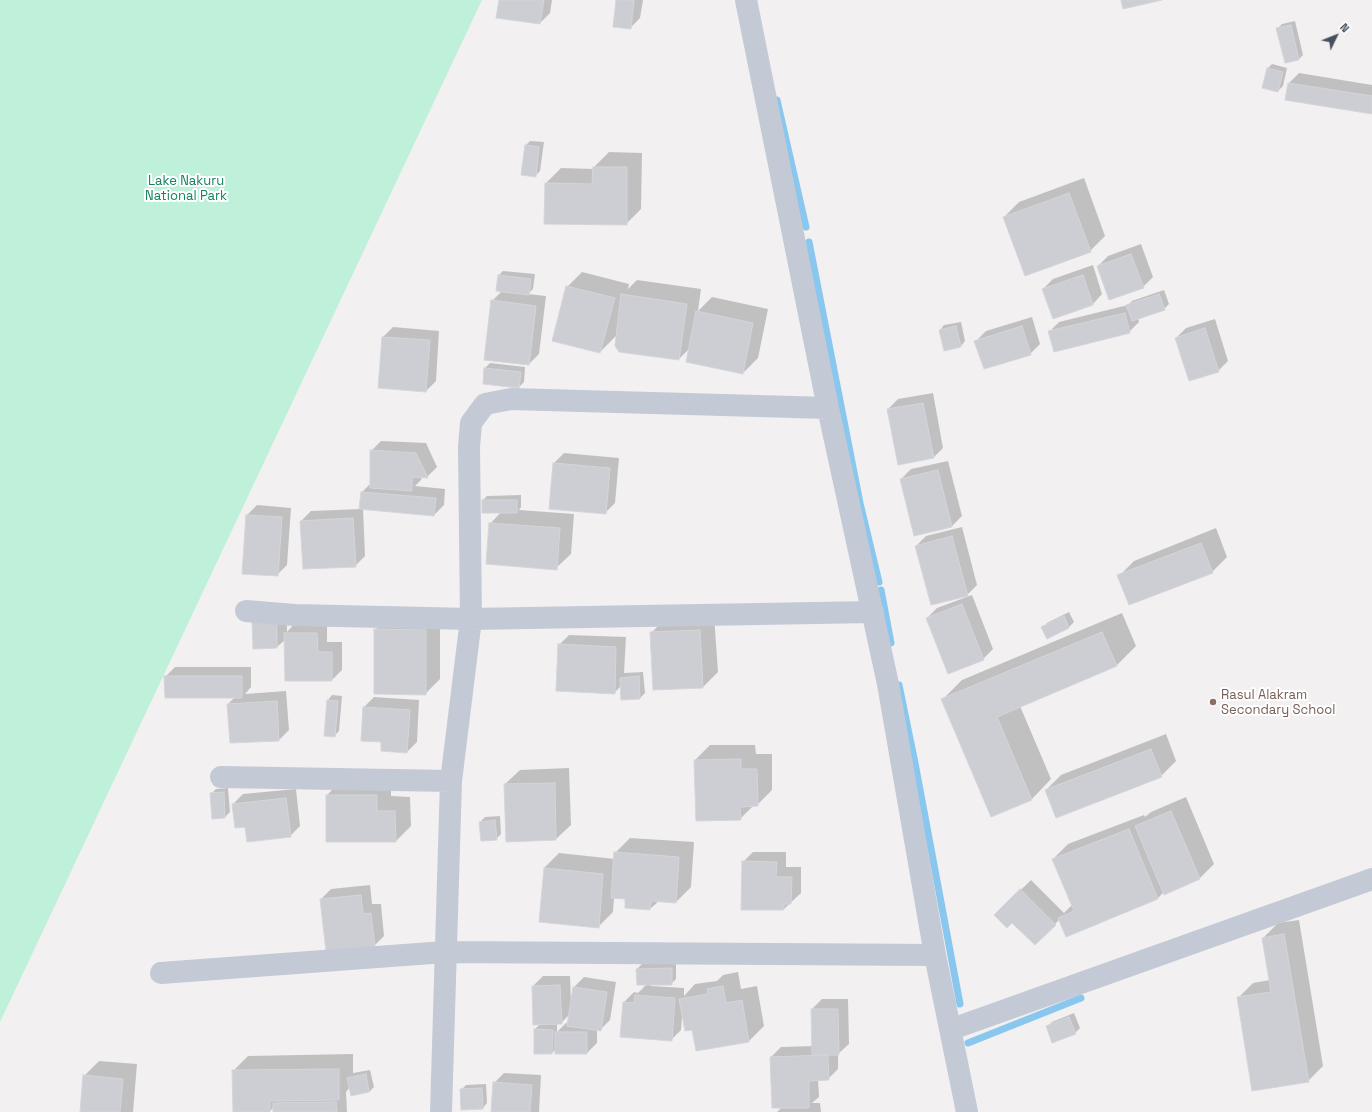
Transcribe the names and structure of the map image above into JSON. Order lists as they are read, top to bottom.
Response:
{
  "parks": ["Lake Nakuru National Park"],
  "places": ["Rasul Alakram Secondary School"],
  "north": "top right"
}
